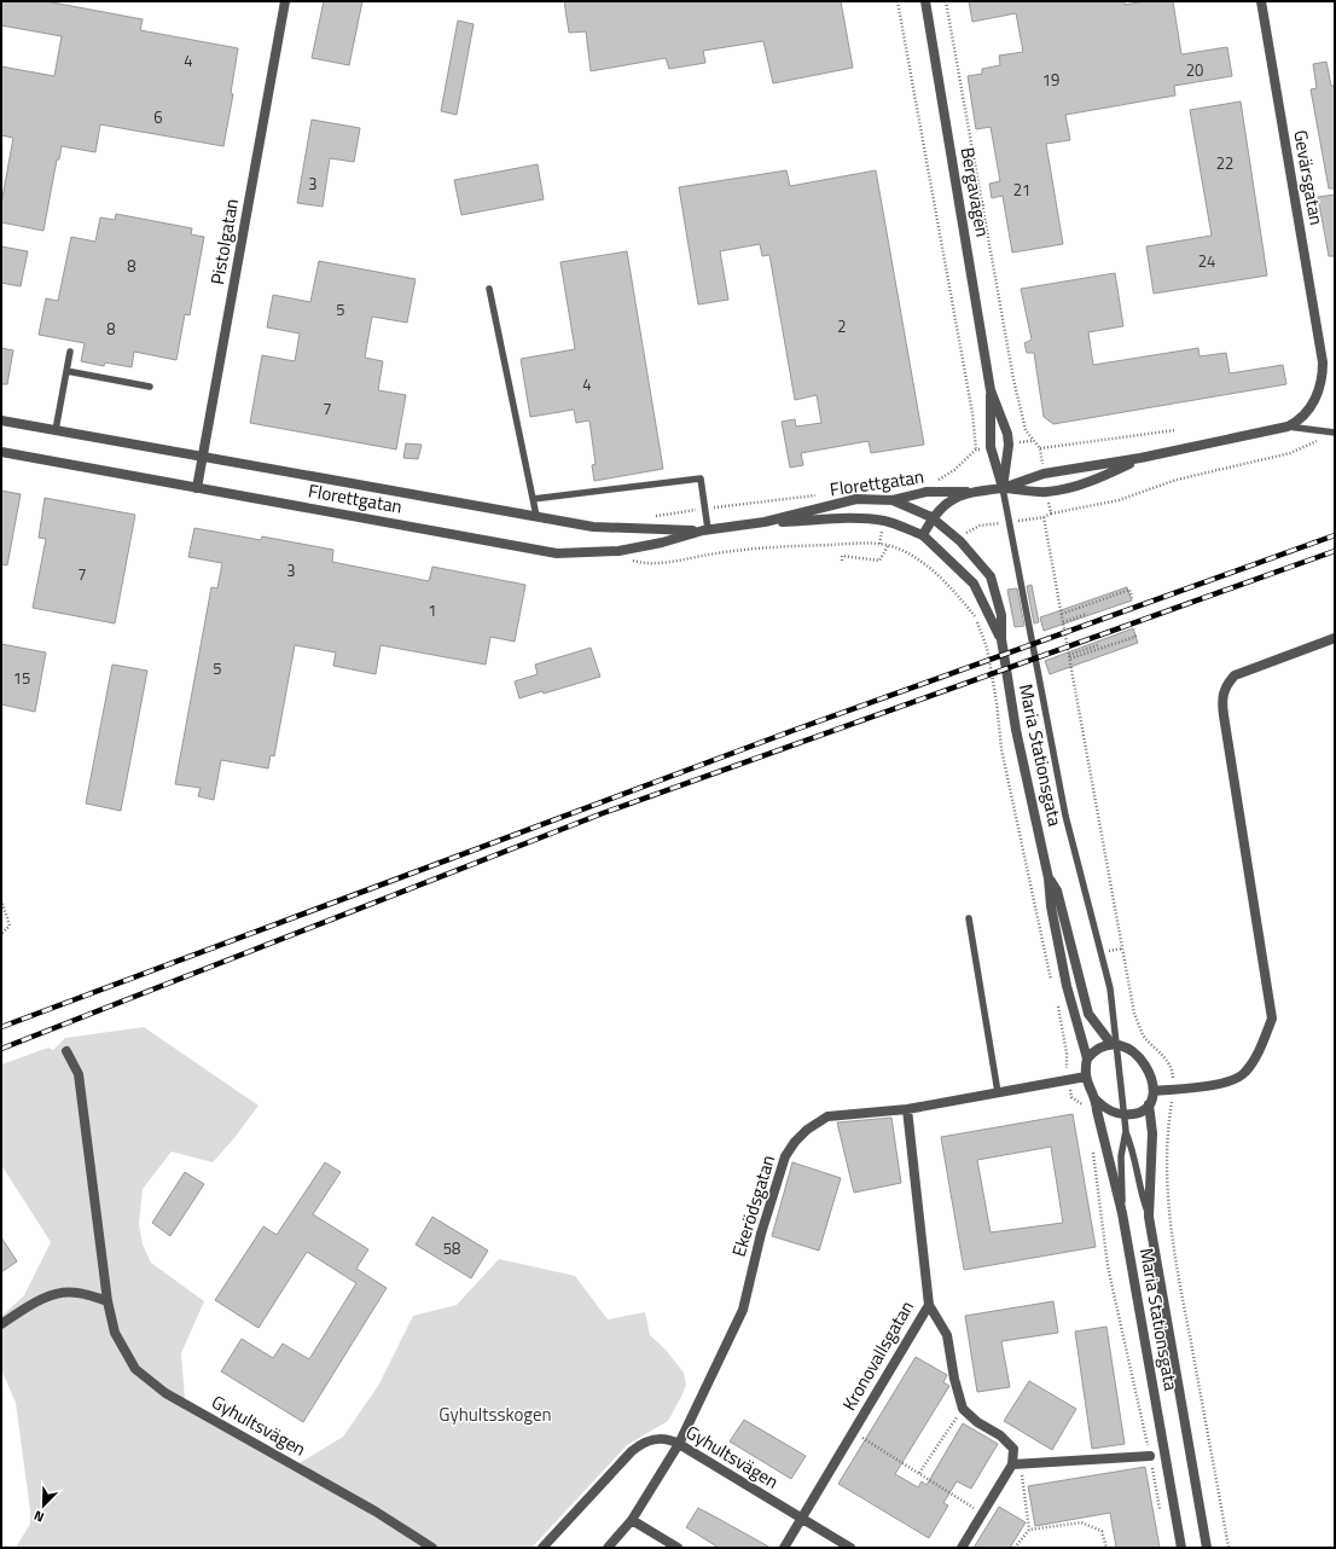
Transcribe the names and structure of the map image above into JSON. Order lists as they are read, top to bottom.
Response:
{
  "streets": {
    "street": [
      "Gevärsgatan",
      "Bergavägen",
      "Pistolgatan",
      "Florettgatan",
      "Maria Stationsgata",
      "Ekerödsgatan",
      "Kronovallsgatan",
      "Gyhultsvägen"
    ]
  },
  "crossings": [
    ["Gevärsgatan", "Bergavägen"],
    ["Gevärsgatan", "Florettgatan"],
    ["Gevärsgatan", "Maria Stationsgata"],
    ["Pistolgatan", "Florettgatan"],
    ["Florettgatan", "Maria Stationsgata"],
    ["Maria Stationsgata", "Ekerödsgatan"],
    ["Ekerödsgatan", "Kronovallsgatan"],
    ["Ekerödsgatan", "Gyhultsvägen"],
    ["Kronovallsgatan", "Gyhultsvägen"]
  ],
  "parks": ["Gyhultsskogen"],
  "house_numbers": [
    "4",
    "20",
    "19",
    "6",
    "22",
    "3",
    "21",
    "24",
    "8",
    "5",
    "2",
    "8",
    "4",
    "7",
    "3",
    "7",
    "1",
    "5",
    "15",
    "58"
  ],
  "north": "bottom left"
}
